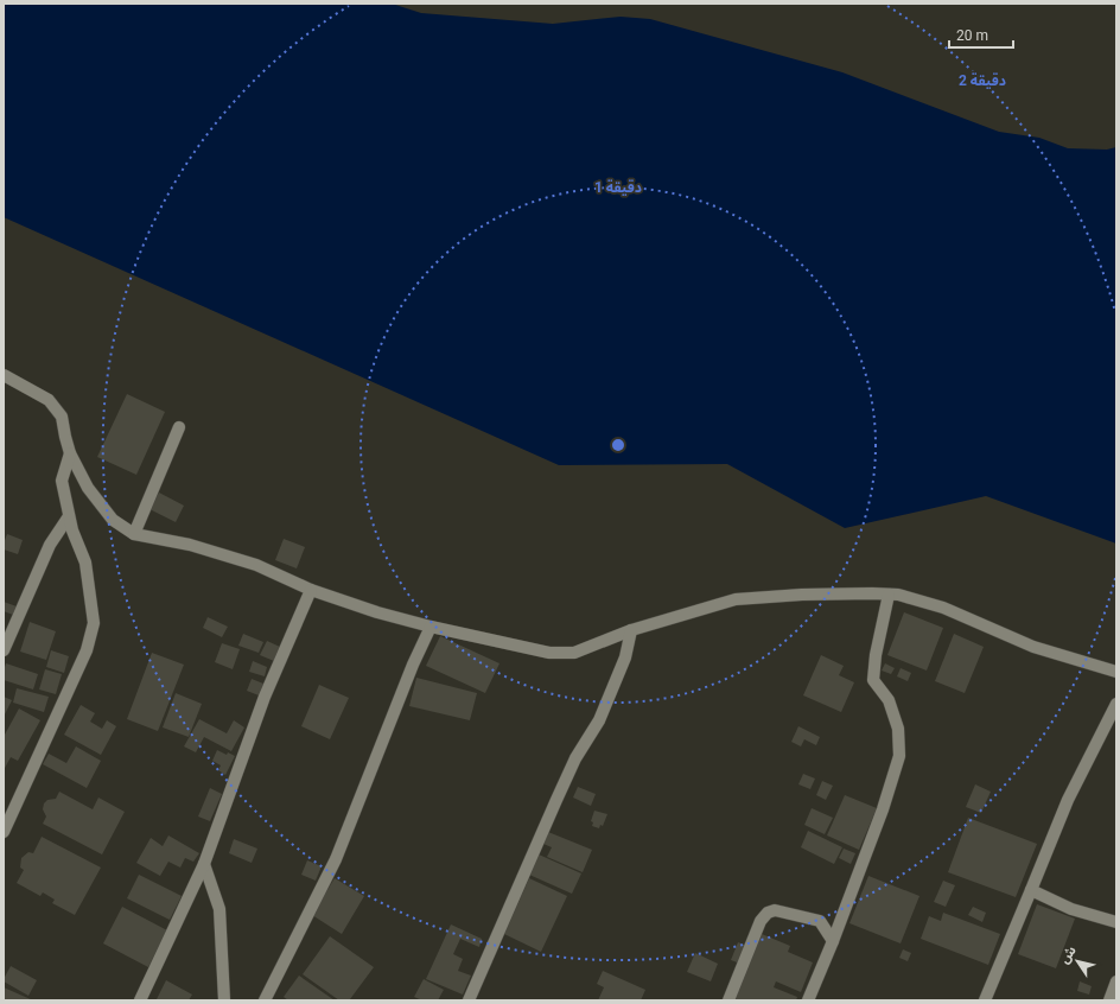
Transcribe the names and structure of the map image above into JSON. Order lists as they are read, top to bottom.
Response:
{
  "scale_bar": "20 m",
  "north": "top left",
  "rings": ["2 دقيقة", "1 دقيقة"]
}
